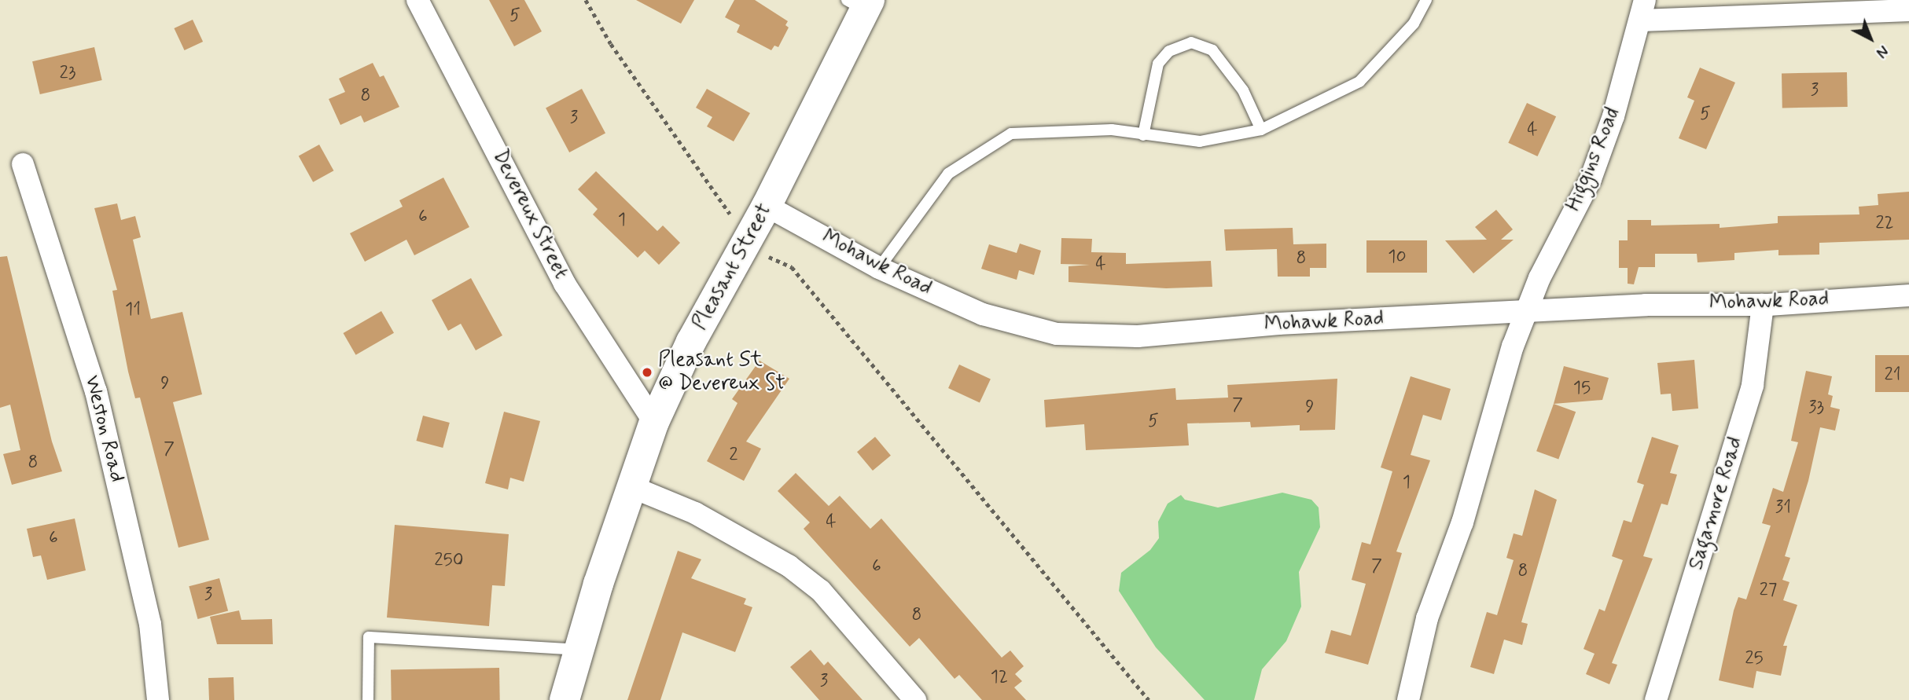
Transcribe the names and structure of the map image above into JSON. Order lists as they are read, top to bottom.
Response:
{
  "streets": {
    "main road": ["Pleasant Street"],
    "street": [
      "Higgins Road",
      "Devereux Street",
      "Mohawk Road",
      "Weston Road",
      "Sagamore Road"
    ]
  },
  "crossings": [
    ["Higgins Road", "Mohawk Road"],
    ["Devereux Street", "Pleasant Street"],
    ["Mohawk Road", "Pleasant Street"],
    ["Mohawk Road", "Sagamore Road"]
  ],
  "places": ["Pleasant St @ Devereux St"],
  "house_numbers": [
    "5",
    "23",
    "3",
    "8",
    "5",
    "3",
    "4",
    "6",
    "1",
    "22",
    "10",
    "8",
    "4",
    "11",
    "21",
    "9",
    "15",
    "7",
    "9",
    "33",
    "5",
    "7",
    "2",
    "8",
    "1",
    "31",
    "4",
    "6",
    "250",
    "6",
    "7",
    "8",
    "27",
    "3",
    "8",
    "25",
    "12",
    "3"
  ],
  "north": "bottom right"
}
